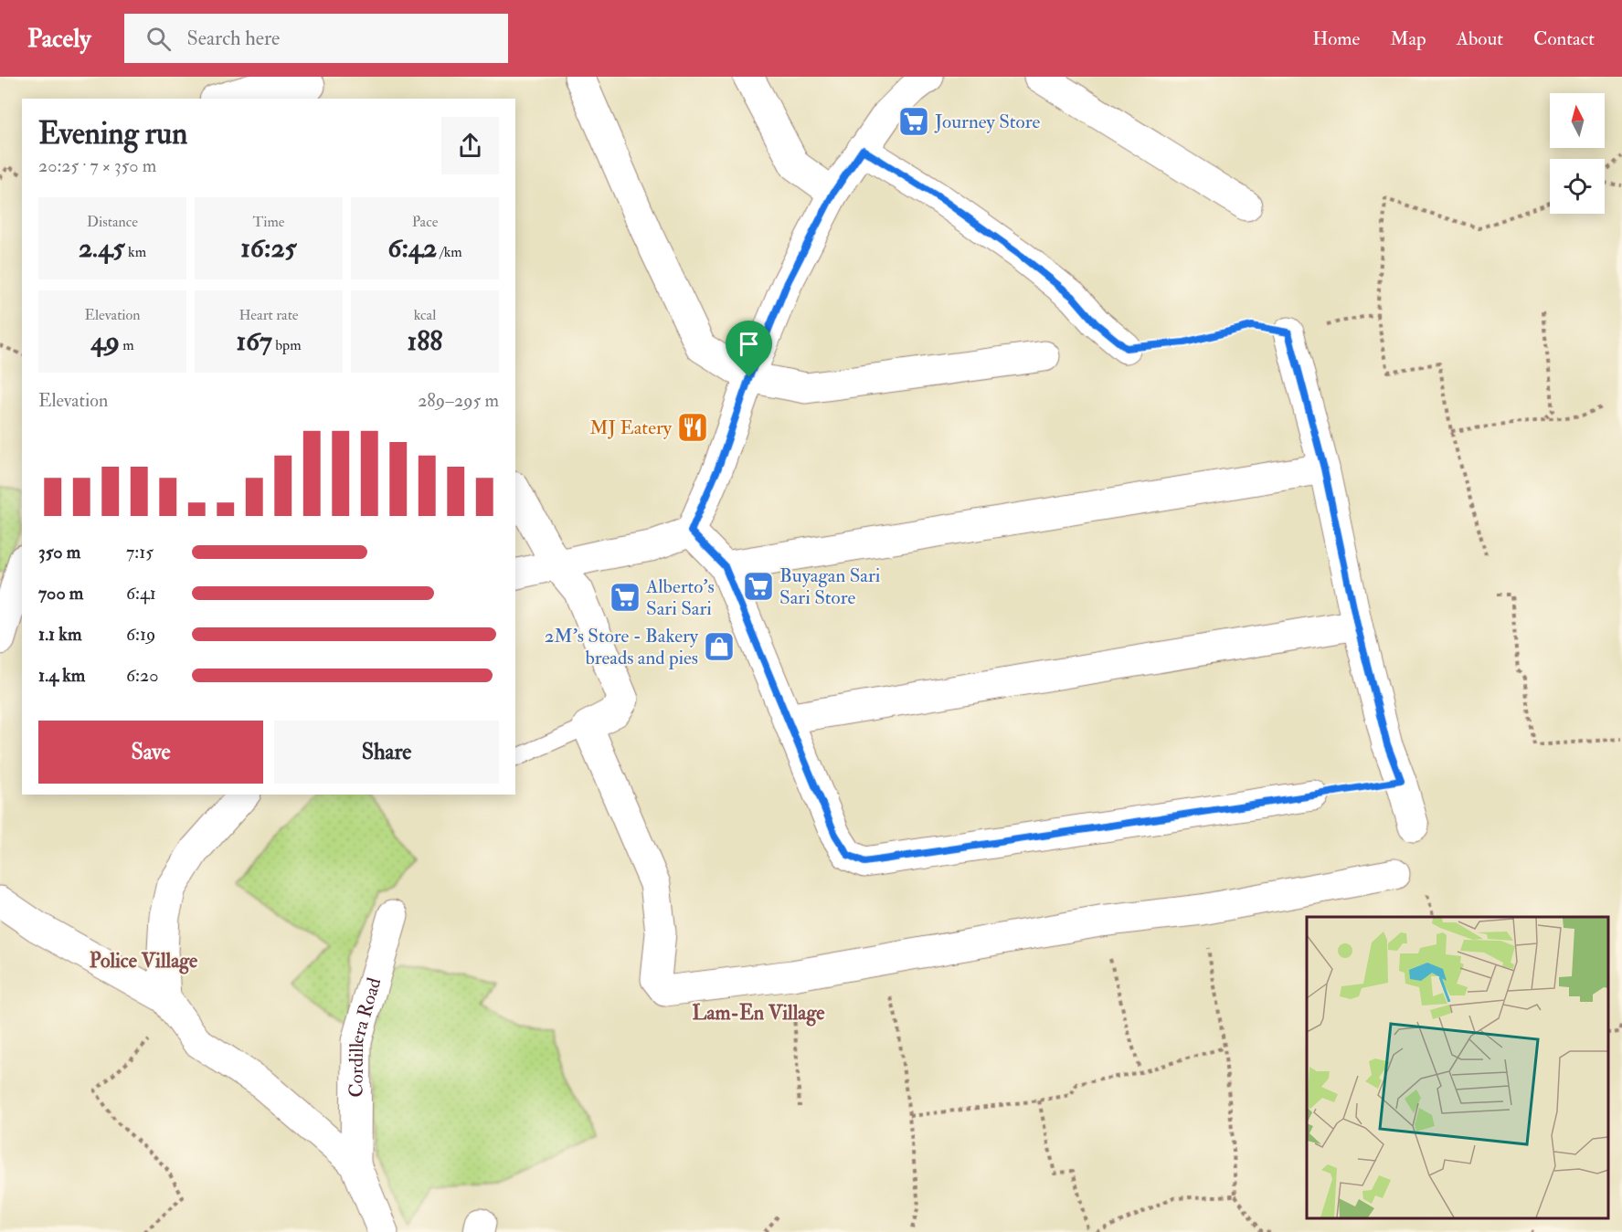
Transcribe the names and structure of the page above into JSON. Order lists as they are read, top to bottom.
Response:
{
  "streets": {
    "street": ["Cordillera Road"]
  },
  "districts": ["Police Village", "Lam-En Village"],
  "places": {
    "supermarket": ["Journey Store", "Buyagan Sari Sari Store", "Alberto's Sari Sari"],
    "restaurant": ["MJ Eatery"],
    "shop": ["2M's Store - Bakery breads and pies"]
  },
  "north": "top",
  "page": {
    "header": "Pacely",
    "search": "Search here",
    "nav": [
      "Home",
      "Map",
      "About",
      "Contact"
    ],
    "heading": ["Evening run", "20:25 · 7 × 350 m"],
    "stats": [
      ["Distance", "2.45 km"],
      ["Time", "16:25"],
      ["Pace", "6:42 /km"],
      ["Elevation", "49 m"],
      ["Heart rate", "167 bpm"],
      ["kcal", "188"]
    ],
    "chart": ["Elevation", "289–295 m"],
    "list": [
      {
        "name": "350 m",
        "note": "7:15"
      },
      {
        "name": "700 m",
        "note": "6:41"
      },
      {
        "name": "1.1 km",
        "note": "6:19"
      },
      {
        "name": "1.4 km",
        "note": "6:20"
      }
    ],
    "buttons": ["Save", "Share"]
  }
}
